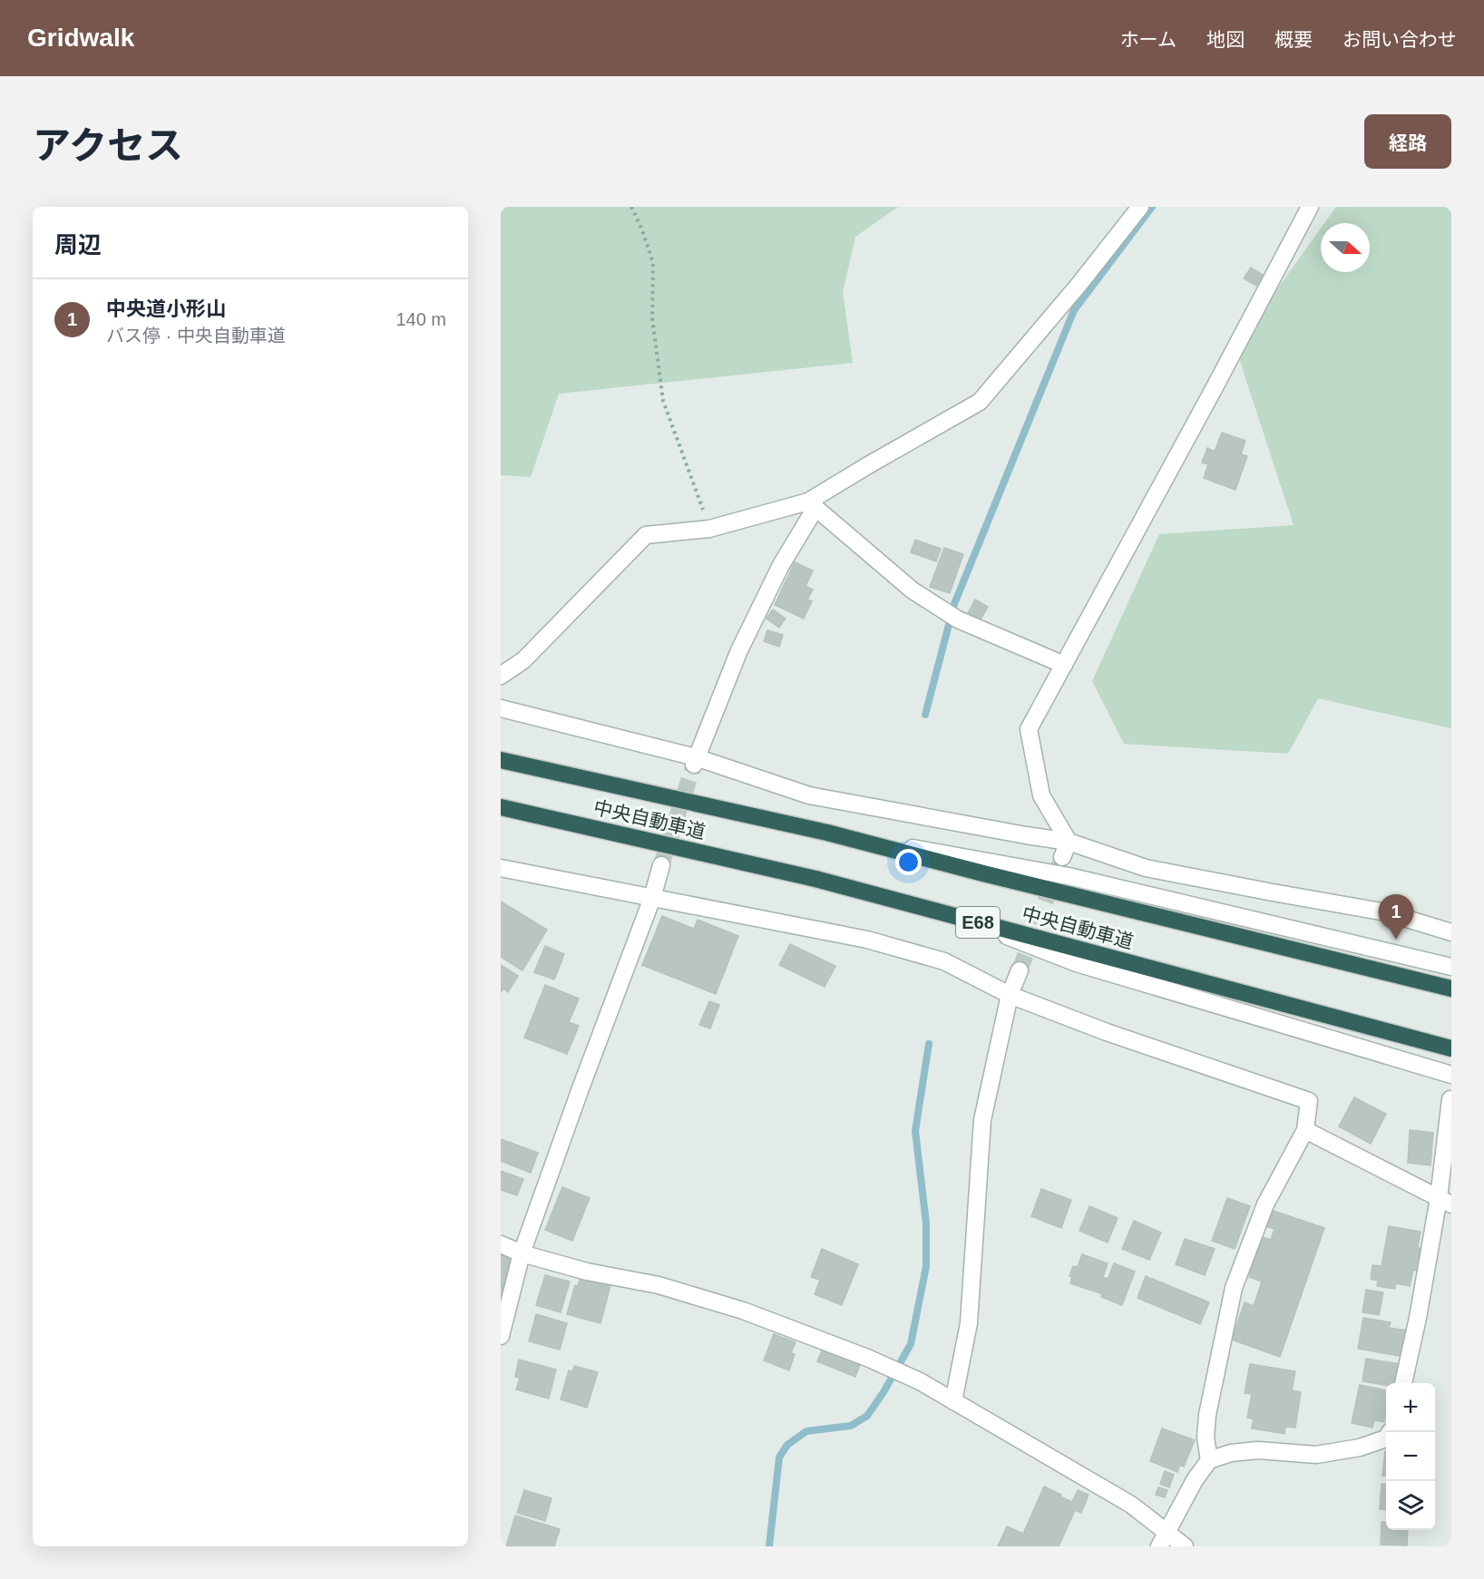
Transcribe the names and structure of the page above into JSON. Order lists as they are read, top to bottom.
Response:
{
  "streets": {
    "highway": ["中央自動車道", "E68"]
  },
  "north": "right",
  "page": {
    "header": "Gridwalk",
    "nav": [
      "ホーム",
      "地図",
      "概要",
      "お問い合わせ"
    ],
    "title": "アクセス",
    "buttons": "経路",
    "heading": "周辺",
    "list": [
      {
        "mark": "1",
        "name": "中央道小形山",
        "note": "バス停 · 中央自動車道",
        "value": "140 m"
      }
    ],
    "pins": "1",
    "map_buttons": ["+", "−"]
  }
}
